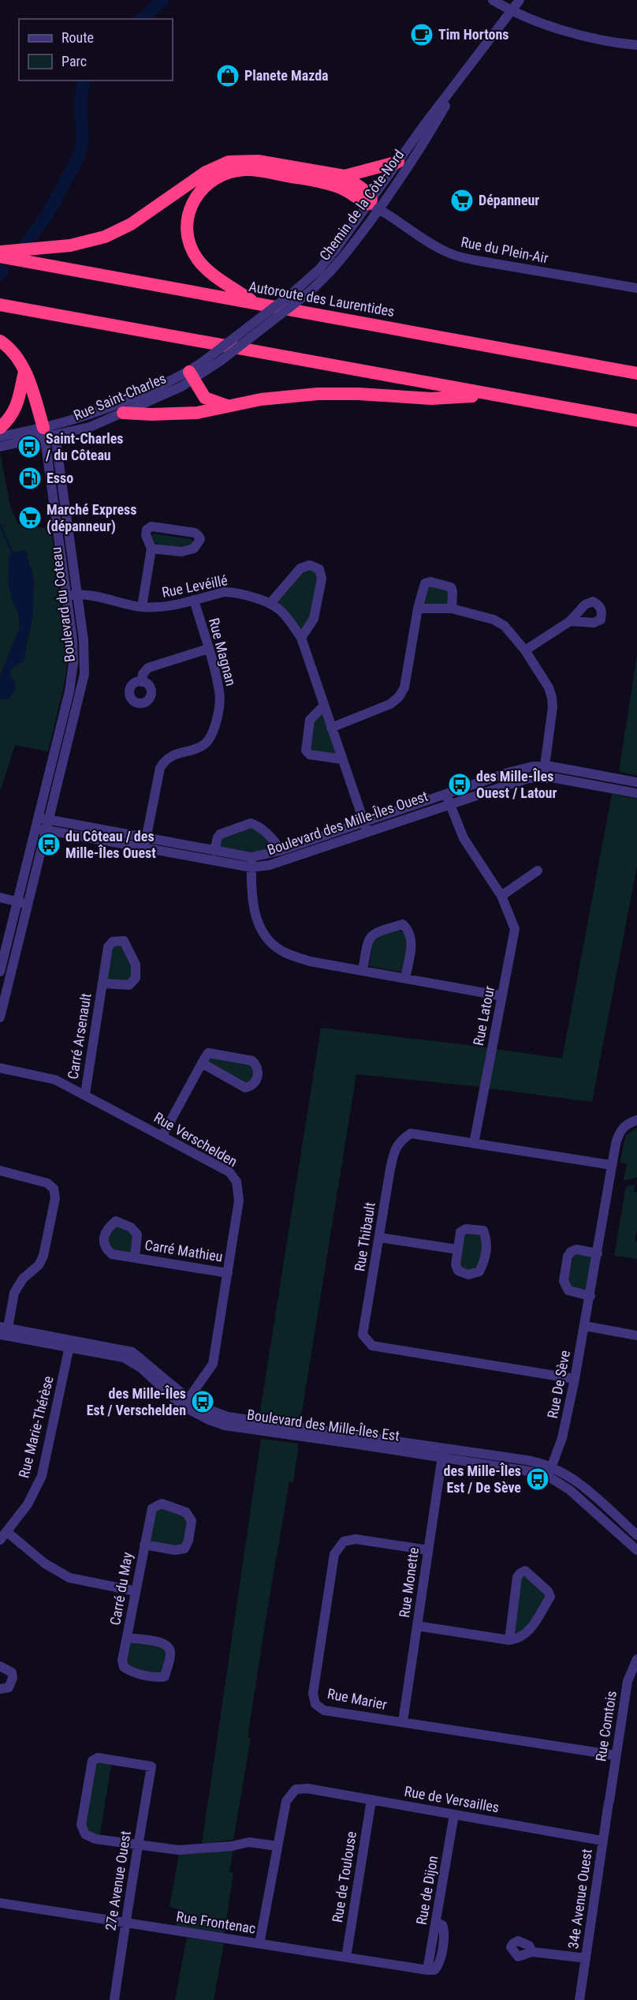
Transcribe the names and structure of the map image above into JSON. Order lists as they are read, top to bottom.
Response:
{
  "streets": {
    "highway": ["Autoroute des Laurentides"],
    "street": [
      "Chemin de la Côte-Nord",
      "Rue du Plein-Air",
      "Rue Saint-Charles",
      "Rue Levéillé",
      "Boulevard du Coteau",
      "Rue Magnan",
      "Boulevard des Mille-Îles Ouest",
      "Rue Latour",
      "Carré Arsenault",
      "Rue Verschelden",
      "Rue Thibault",
      "Carré Mathieu",
      "Rue De Sève",
      "Boulevard des Mille-Îles Est",
      "Rue Marie-Thérèse",
      "Rue Monette",
      "Carré du May",
      "Rue Marier",
      "Rue Comtois",
      "Rue de Versailles",
      "Rue de Toulouse",
      "27e Avenue Ouest",
      "Rue de Dijon",
      "34e Avenue Ouest",
      "Rue Frontenac"
    ]
  },
  "crossings": [
    ["Chemin de la Côte-Nord", "Rue du Plein-Air"],
    ["Chemin de la Côte-Nord", "Rue Saint-Charles"],
    ["Rue Saint-Charles", "Boulevard du Coteau"],
    ["Rue Levéillé", "Boulevard du Coteau"],
    ["Rue Levéillé", "Rue Magnan"],
    ["Rue Levéillé", "Boulevard des Mille-Îles Ouest"],
    ["Boulevard du Coteau", "Boulevard des Mille-Îles Ouest"],
    ["Rue Magnan", "Boulevard des Mille-Îles Ouest"],
    ["Boulevard des Mille-Îles Ouest", "Rue Latour"],
    ["Rue Latour", "Rue Thibault"],
    ["Carré Arsenault", "Rue Verschelden"],
    ["Rue Verschelden", "Carré Mathieu"],
    ["Rue Verschelden", "Boulevard des Mille-Îles Est"],
    ["Rue Thibault", "Rue De Sève"],
    ["Rue De Sève", "Boulevard des Mille-Îles Est"],
    ["Boulevard des Mille-Îles Est", "Rue Marie-Thérèse"],
    ["Boulevard des Mille-Îles Est", "Rue Monette"],
    ["Rue Monette", "Rue Marier"],
    ["Rue Marier", "Rue Comtois"],
    ["Rue Comtois", "34e Avenue Ouest"],
    ["Rue de Versailles", "Rue de Toulouse"],
    ["Rue de Versailles", "Rue de Dijon"],
    ["Rue de Versailles", "34e Avenue Ouest"],
    ["Rue de Toulouse", "Rue Frontenac"],
    ["27e Avenue Ouest", "Rue Frontenac"],
    ["Rue de Dijon", "Rue Frontenac"]
  ],
  "places": {
    "cafe": ["Tim Hortons"],
    "shop": ["Planete Mazda"],
    "supermarket": ["Dépanneur", "Marché Express (dépanneur)"],
    "bus stop": [
      "Saint-Charles / du Côteau",
      "des Mille-Îles Ouest / Latour",
      "du Côteau / des Mille-Îles Ouest",
      "des Mille-Îles Est / Verschelden",
      "des Mille-Îles Est / De Sève"
    ],
    "fuel station": ["Esso"]
  },
  "legend": ["Route", "Parc"]
}
